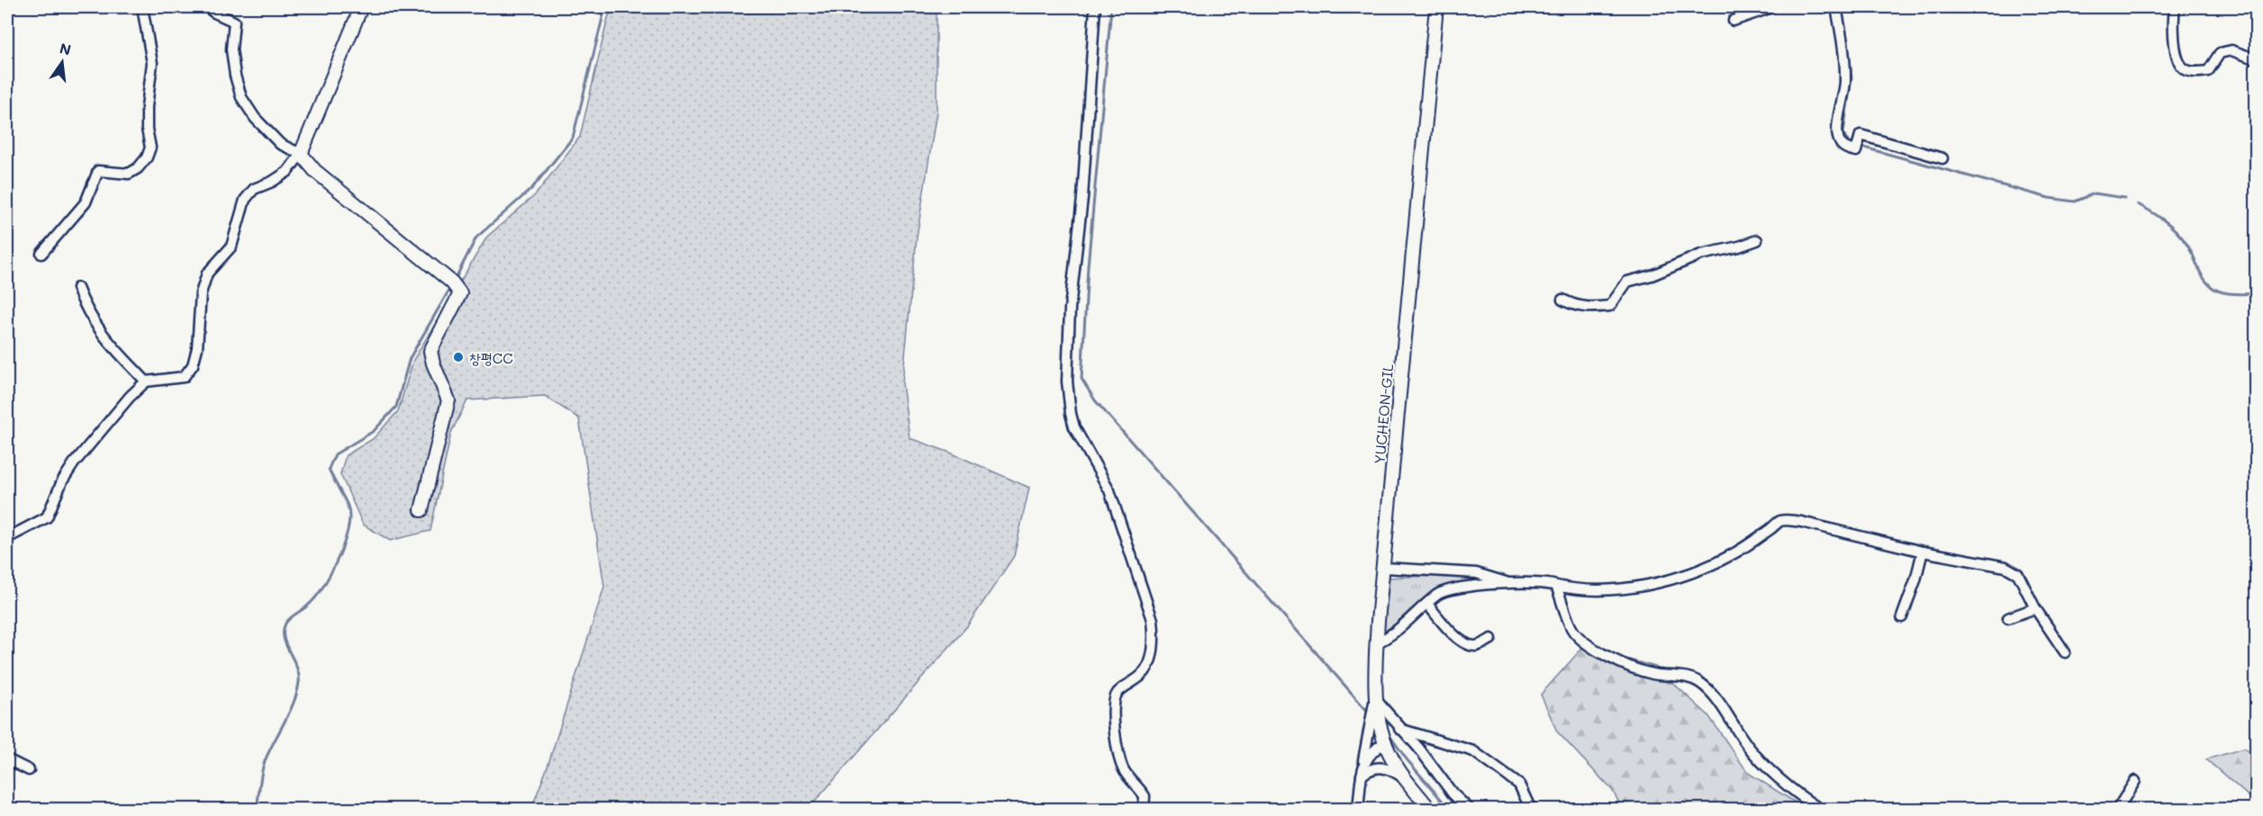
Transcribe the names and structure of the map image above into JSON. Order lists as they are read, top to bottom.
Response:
{
  "streets": {
    "street": ["YUCHEON-GIL"]
  },
  "places": ["창평CC"],
  "north": "top"
}
